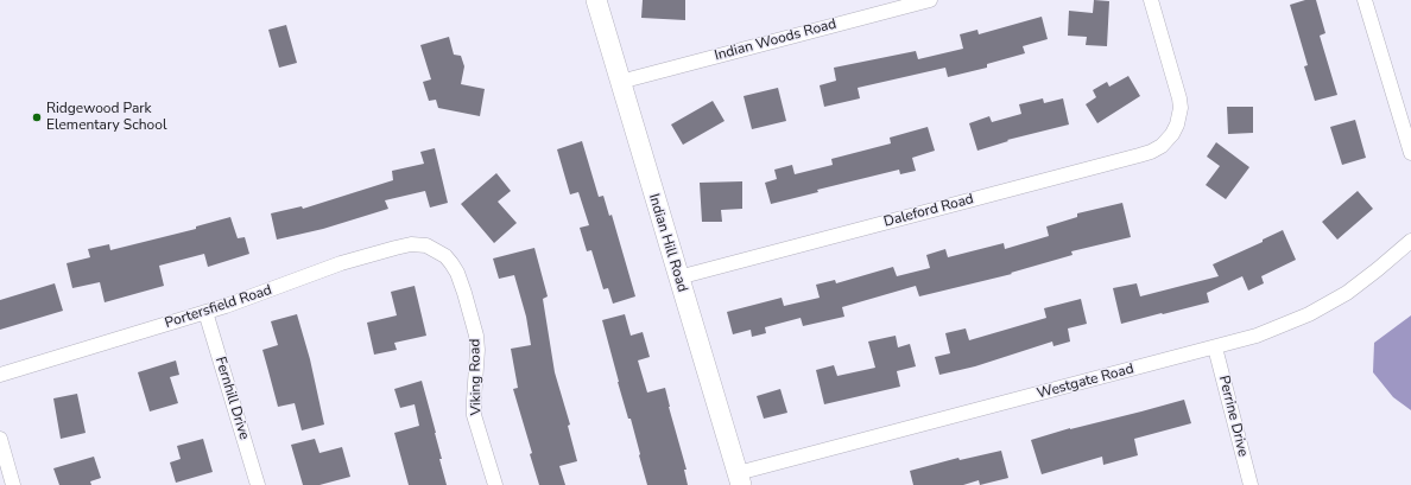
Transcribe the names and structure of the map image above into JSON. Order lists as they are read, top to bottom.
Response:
{
  "streets": {
    "street": [
      "Indian Woods Road",
      "Daleford Road",
      "Indian Hill Road",
      "Portersfield Road",
      "Viking Road",
      "Westgate Road",
      "Fernhill Drive",
      "Perrine Drive"
    ]
  },
  "crossings": [
    ["Indian Woods Road", "Indian Hill Road"],
    ["Daleford Road", "Indian Hill Road"],
    ["Indian Hill Road", "Westgate Road"],
    ["Portersfield Road", "Viking Road"],
    ["Portersfield Road", "Fernhill Drive"],
    ["Westgate Road", "Perrine Drive"]
  ],
  "places": ["Ridgewood Park Elementary School"]
}
